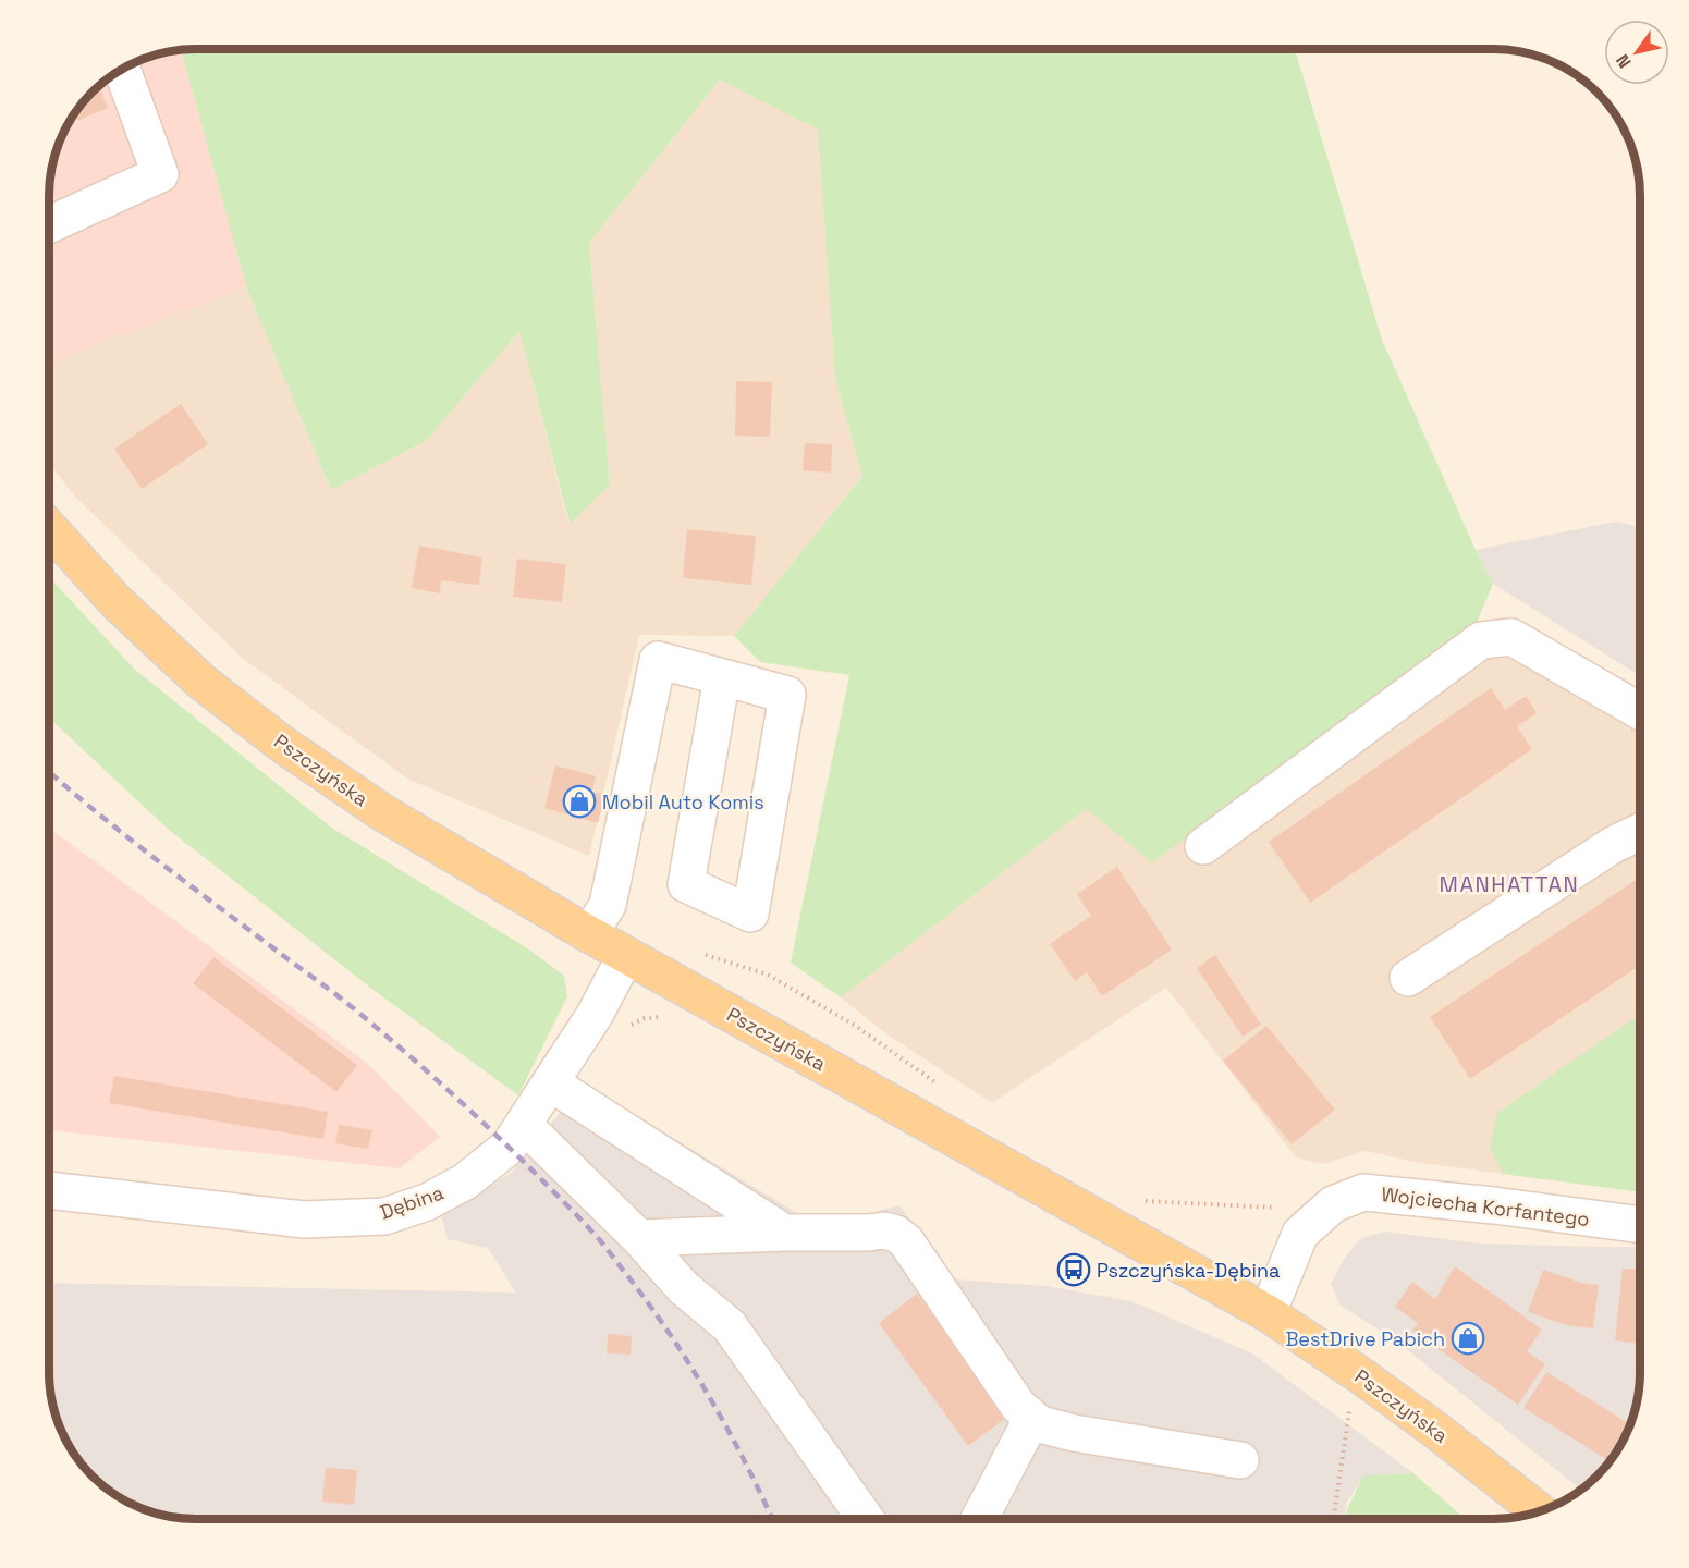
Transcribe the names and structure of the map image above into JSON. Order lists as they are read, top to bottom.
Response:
{
  "streets": {
    "main road": ["Pszczyńska"],
    "street": ["Dębina", "Wojciecha Korfantego"]
  },
  "crossings": [
    ["Pszczyńska", "Dębina"],
    ["Pszczyńska", "Wojciecha Korfantego"]
  ],
  "districts": ["MANHATTAN"],
  "places": {
    "shop": ["Mobil Auto Komis", "BestDrive Pabich"],
    "bus stop": ["Pszczyńska-Dębina"]
  },
  "north": "bottom left"
}
